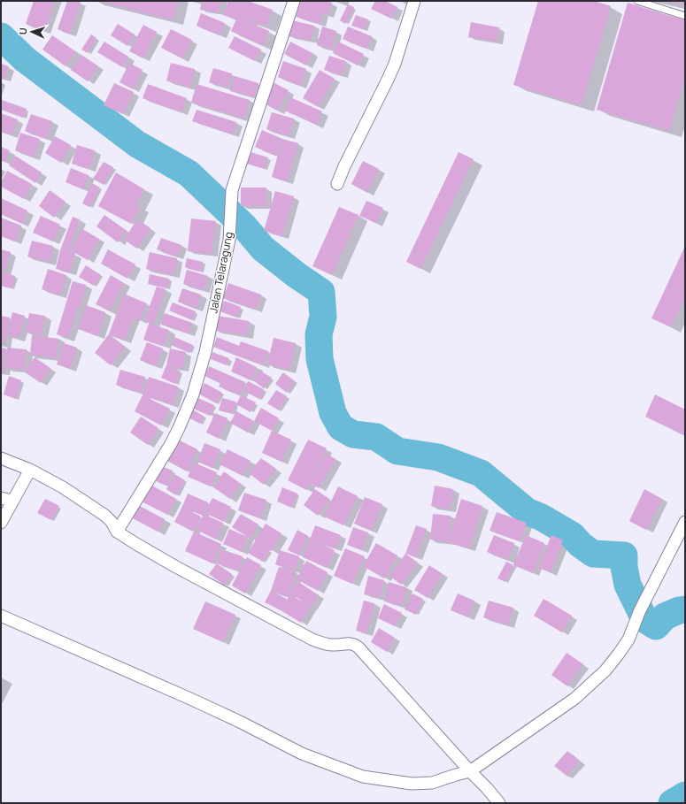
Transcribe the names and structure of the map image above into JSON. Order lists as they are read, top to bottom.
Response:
{
  "streets": {
    "street": ["Jalan Telaragung"]
  },
  "north": "left"
}
